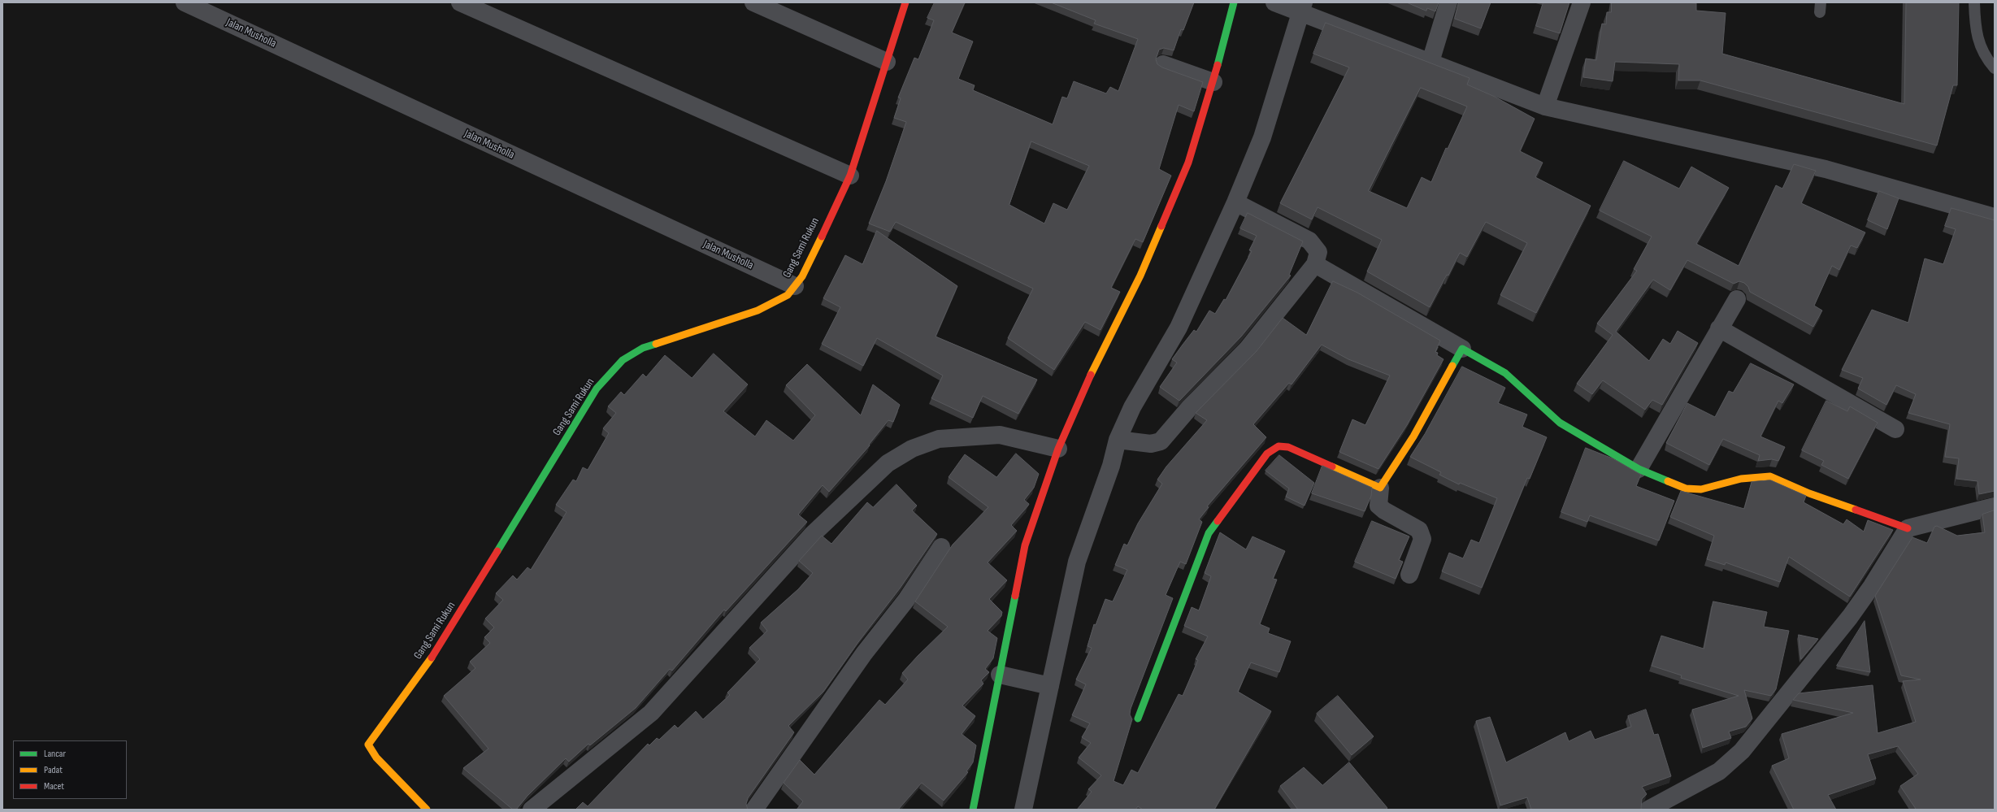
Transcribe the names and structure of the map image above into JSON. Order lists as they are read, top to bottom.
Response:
{
  "streets": {
    "street": ["Jalan Musholla", "Gang Sami Rukun"]
  },
  "crossings": [
    ["Jalan Musholla", "Gang Sami Rukun"]
  ],
  "legend": ["Lancar", "Padat", "Macet"]
}
